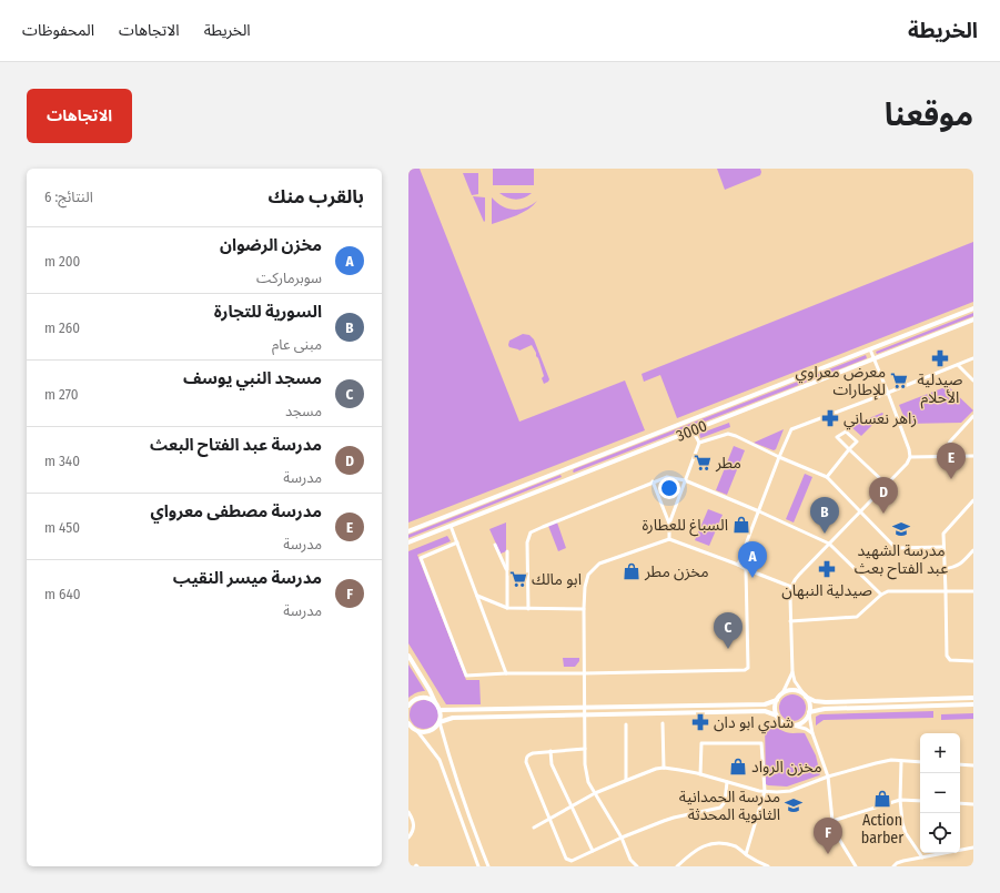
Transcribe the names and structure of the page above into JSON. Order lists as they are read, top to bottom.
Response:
{
  "streets": {
    "street": ["3000"]
  },
  "places": {
    "pharmacy": [
      "صيدلية الأحلام",
      "زاهر نعساني",
      "صيدلية النبهان",
      "شادي ابو دان"
    ],
    "supermarket": ["معرض معراوي للإطارات", "مطر", "ابو مالك"],
    "shop": [
      "السباغ للعطارة",
      "مخزن مطر",
      "مخزن الرواد",
      "Action barber"
    ],
    "school or university": ["مدرسة الشهيد عبد الفتاح بعث", "مدرسة الحمدانية الثانوية المحدثة"]
  },
  "page": {
    "header": "الخريطة",
    "nav": ["الخريطة", "الاتجاهات", "المحفوظات"],
    "title": "موقعنا",
    "buttons": "الاتجاهات",
    "heading": ["بالقرب منك", "النتائج: 6"],
    "list": [
      {
        "mark": "A",
        "name": "مخزن الرضوان",
        "note": "سوبرماركت",
        "value": "200 m"
      },
      {
        "mark": "B",
        "name": "السورية للتجارة",
        "note": "مبنى عام",
        "value": "260 m"
      },
      {
        "mark": "C",
        "name": "مسجد النبي يوسف",
        "note": "مسجد",
        "value": "270 m"
      },
      {
        "mark": "D",
        "name": "مدرسة عبد الفتاح البعث",
        "note": "مدرسة",
        "value": "340 m"
      },
      {
        "mark": "E",
        "name": "مدرسة مصطفى معرواي",
        "note": "مدرسة",
        "value": "450 m"
      },
      {
        "mark": "F",
        "name": "مدرسة ميسر النقيب",
        "note": "مدرسة",
        "value": "640 m"
      }
    ],
    "pins": [
      "E",
      "D",
      "B",
      "A",
      "C",
      "F"
    ],
    "map_buttons": ["+", "−"]
  }
}
